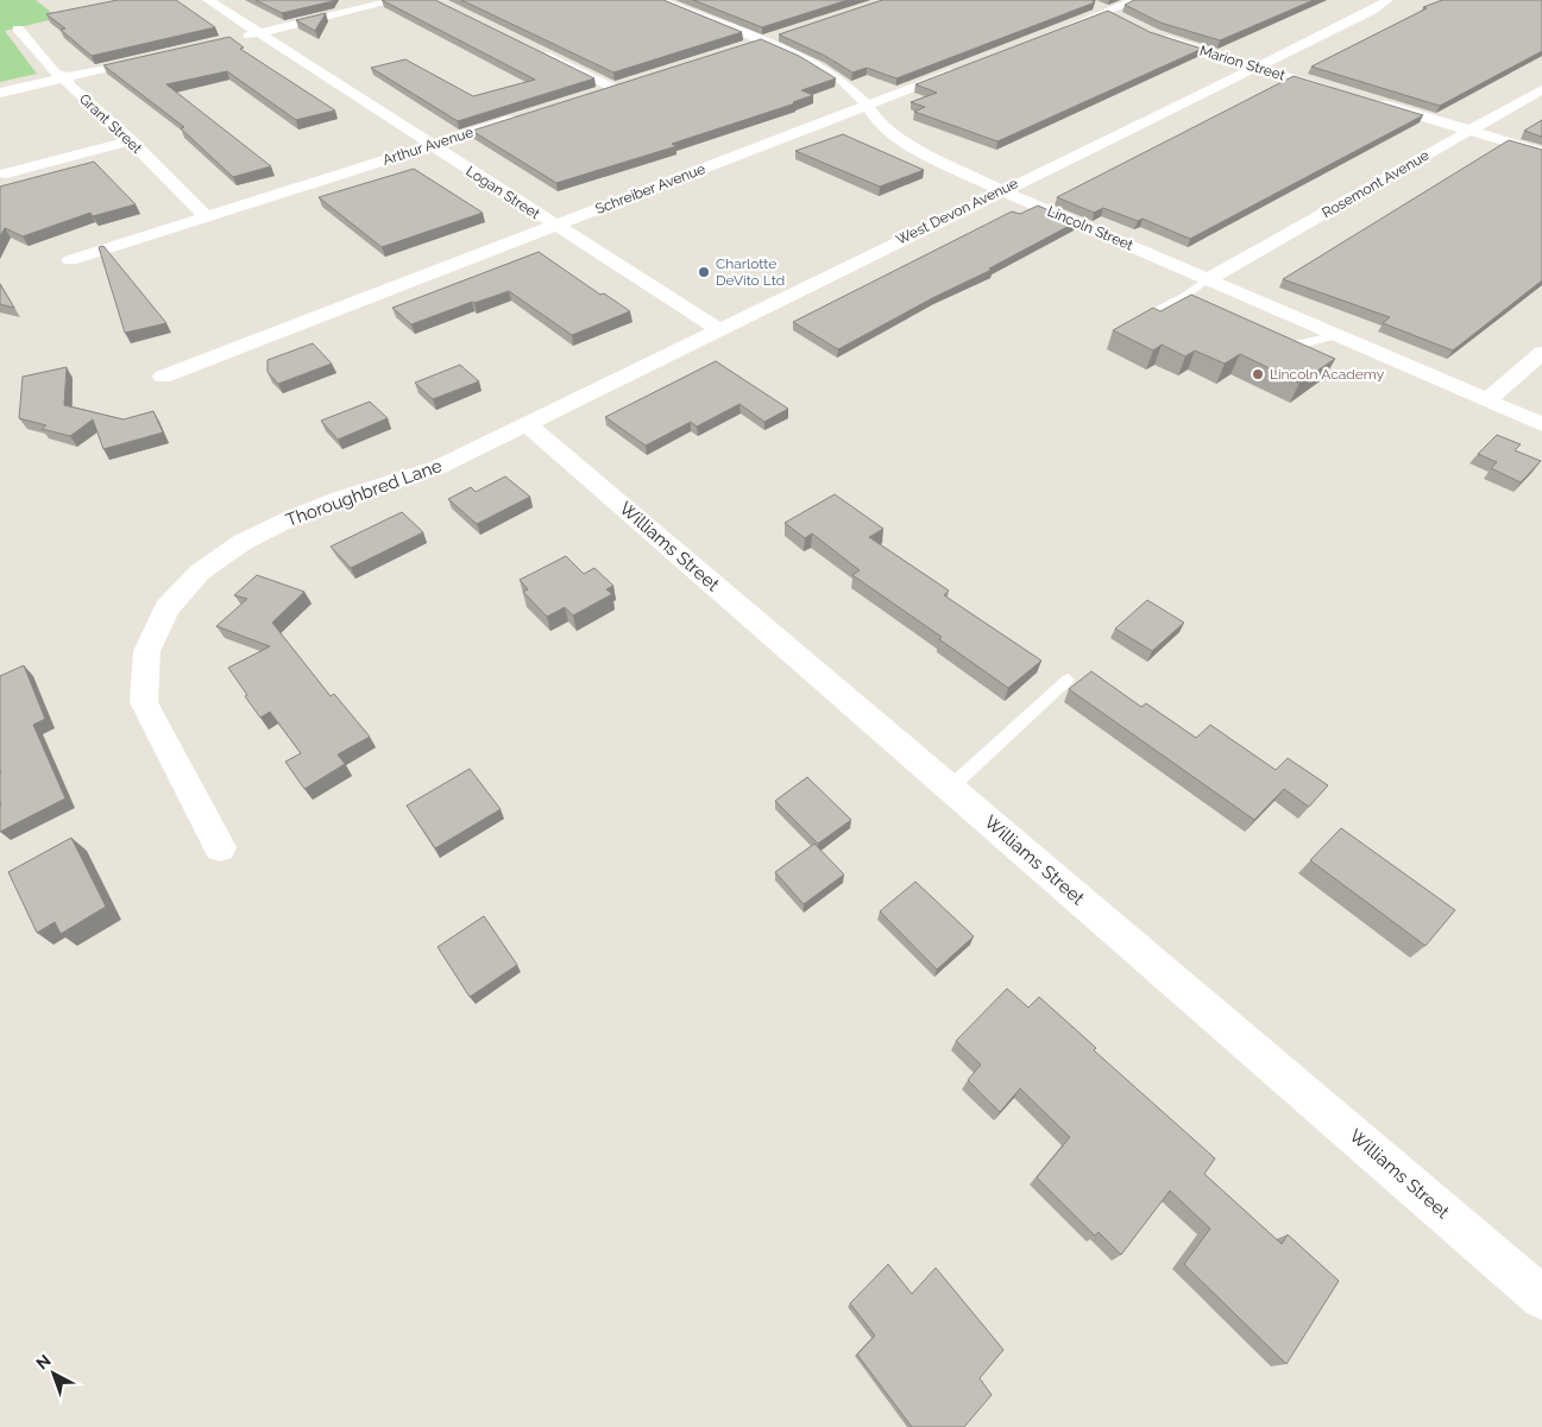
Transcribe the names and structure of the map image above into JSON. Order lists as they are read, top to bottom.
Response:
{
  "streets": {
    "street": [
      "Marion Street",
      "Grant Street",
      "Arthur Avenue",
      "Rosemont Avenue",
      "Schreiber Avenue",
      "Logan Street",
      "West Devon Avenue",
      "Lincoln Street",
      "Thoroughbred Lane",
      "Williams Street"
    ]
  },
  "crossings": [
    ["Marion Street", "West Devon Avenue"],
    ["Grant Street", "Arthur Avenue"],
    ["Arthur Avenue", "Logan Street"],
    ["Rosemont Avenue", "Lincoln Street"],
    ["Schreiber Avenue", "Logan Street"],
    ["Schreiber Avenue", "Lincoln Street"],
    ["Logan Street", "West Devon Avenue"],
    ["West Devon Avenue", "Lincoln Street"],
    ["West Devon Avenue", "Thoroughbred Lane"],
    ["West Devon Avenue", "Williams Street"],
    ["Thoroughbred Lane", "Williams Street"]
  ],
  "places": ["Charlotte DeVito Ltd", "Lincoln Academy"],
  "north": "top left"
}
